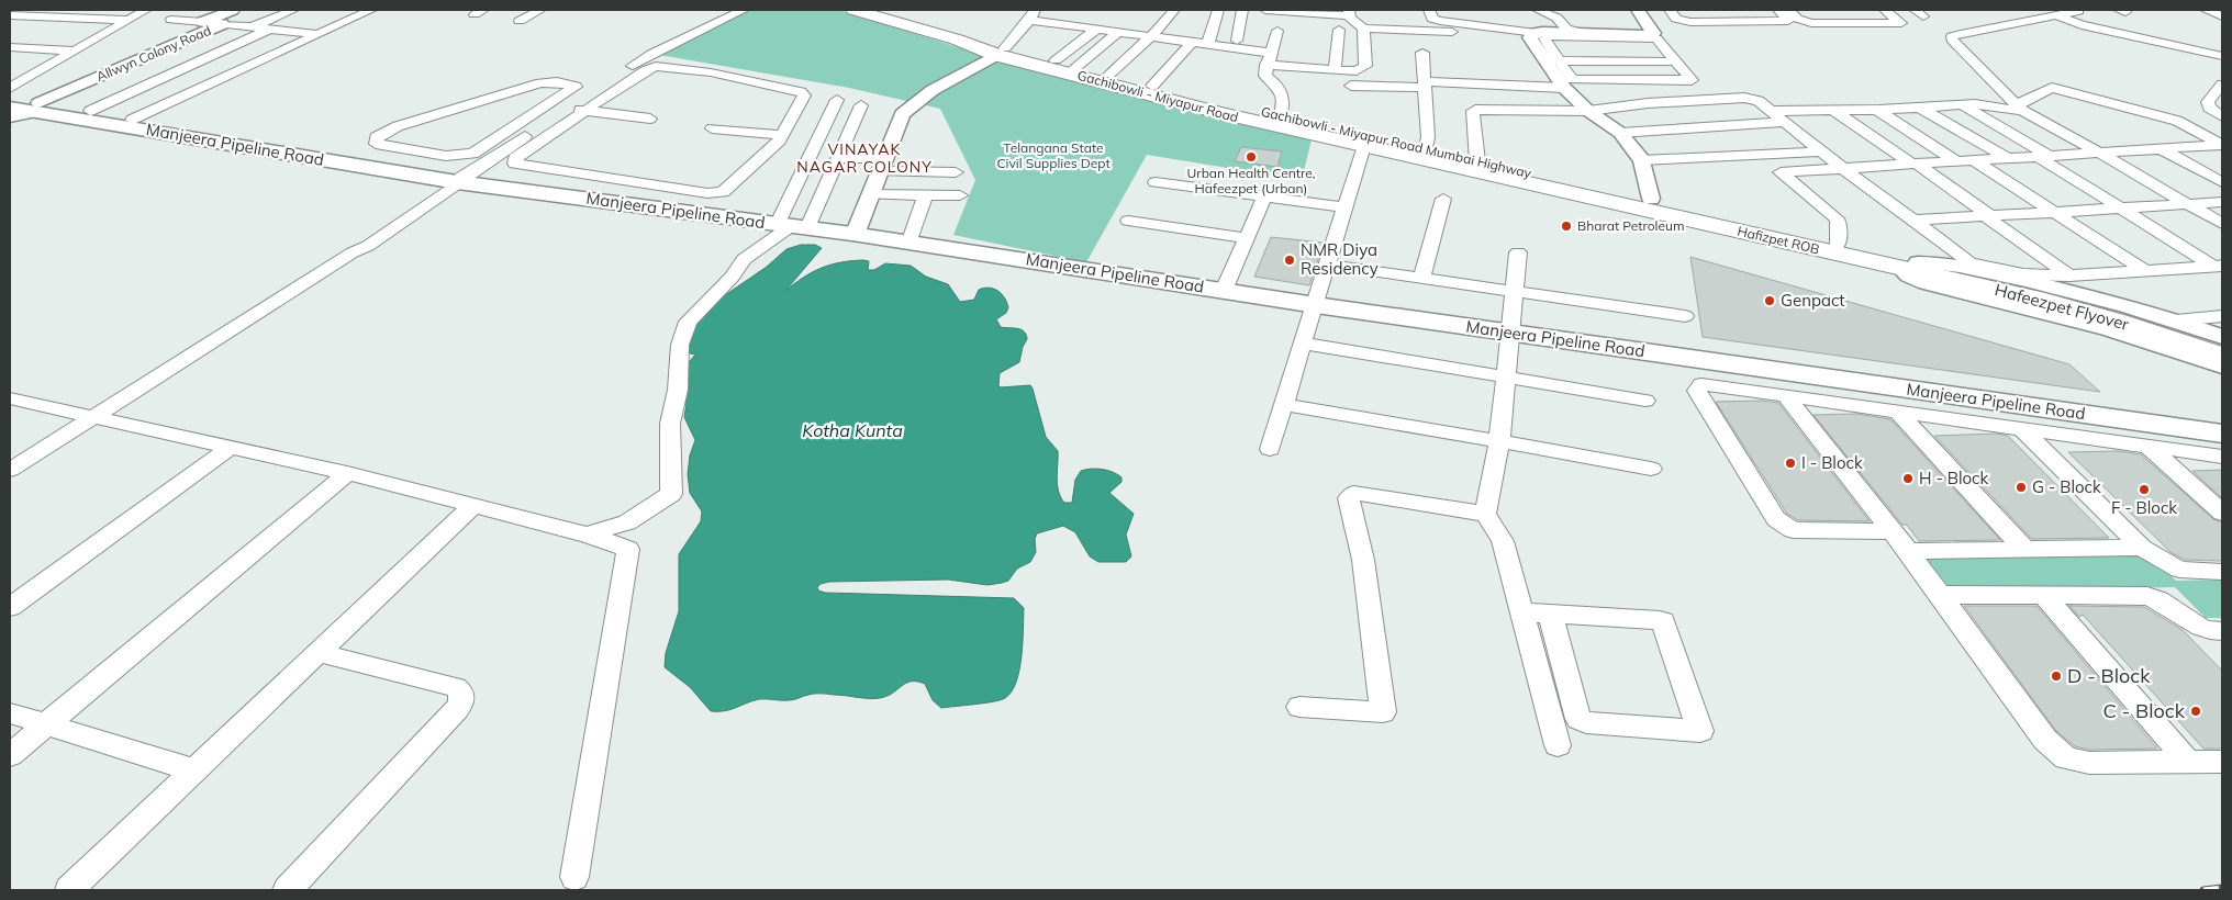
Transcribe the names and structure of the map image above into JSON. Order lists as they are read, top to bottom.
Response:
{
  "streets": {
    "main road": [
      "Gachibowli - Miyapur Road",
      "Gachibowli - Miyapur Road Mumbai Highway",
      "Manjeera Pipeline Road",
      "Hafizpet ROB",
      "Hafeezpet Flyover"
    ],
    "street": ["Allwyn Colony Road"]
  },
  "crossings": [
    ["Allwyn Colony Road", "Manjeera Pipeline Road"],
    ["Gachibowli - Miyapur Road", "Gachibowli - Miyapur Road Mumbai Highway"],
    ["Gachibowli - Miyapur Road", "Hafizpet ROB"],
    ["Gachibowli - Miyapur Road Mumbai Highway", "Hafizpet ROB"],
    ["Gachibowli - Miyapur Road Mumbai Highway", "Hafeezpet Flyover"],
    ["Hafizpet ROB", "Hafeezpet Flyover"]
  ],
  "districts": ["VINAYAK NAGAR COLONY"],
  "water": ["Kotha Kunta"],
  "parks": ["Telangana State Civil Supplies Dept"],
  "places": [
    "Urban Health Centre, Hafeezpet (Urban)",
    "Bharat Petroleum",
    "NMR Diya Residency",
    "Genpact",
    "I - Block",
    "H - Block",
    "G - Block",
    "F - Block",
    "D - Block",
    "C - Block"
  ]
}
